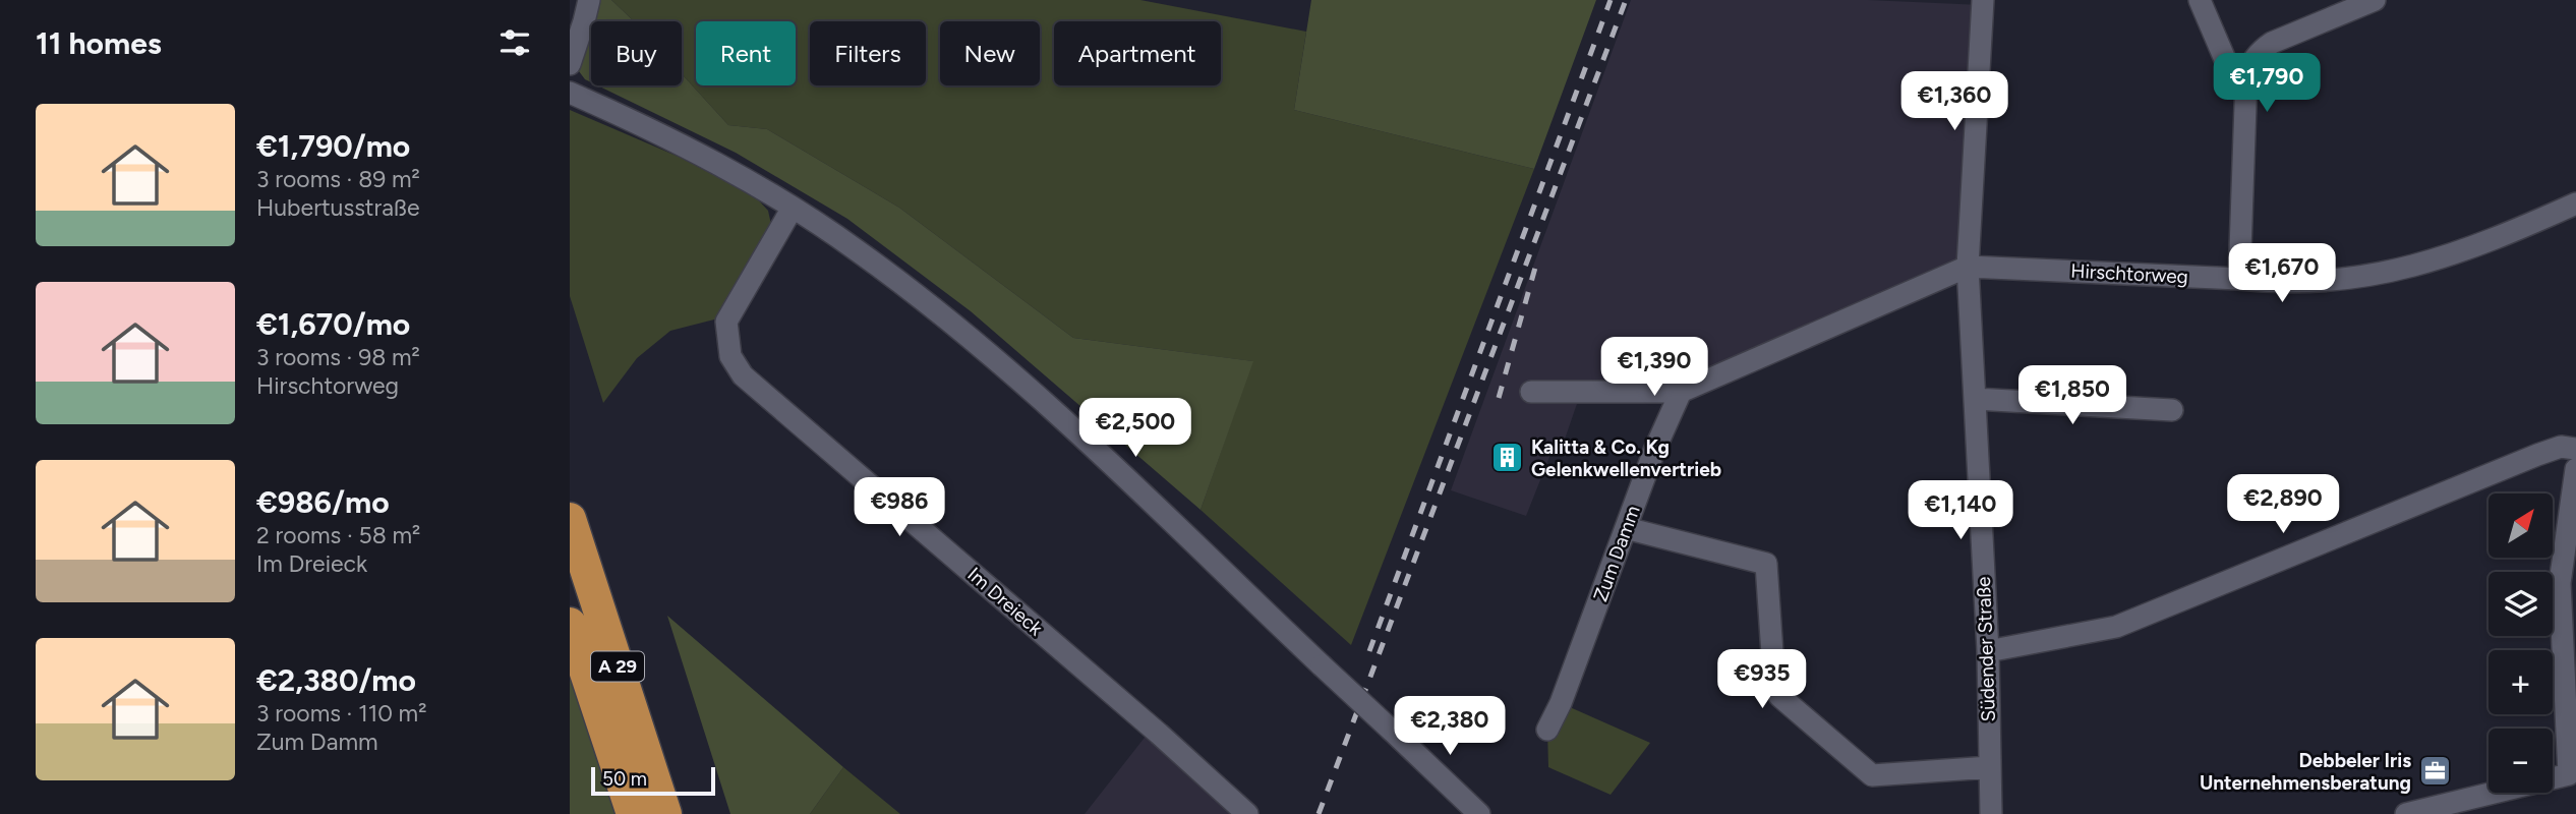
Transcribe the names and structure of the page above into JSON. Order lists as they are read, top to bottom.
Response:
{
  "streets": {
    "highway": ["A 29"],
    "street": [
      "Hirschtorweg",
      "Zum Damm",
      "Im Dreieck",
      "Südender Straße"
    ]
  },
  "crossings": [
    ["Hirschtorweg", "Südender Straße"]
  ],
  "places": {
    "building": ["Kalitta & Co. Kg Gelenkwellenvertrieb"],
    "office": ["Debbeler Iris Unternehmensberatung"]
  },
  "scale_bar": "50 m",
  "north": "top right",
  "page": {
    "heading": "11 homes",
    "chip": [
      "Buy",
      "Rent",
      "Filters",
      "New",
      "Apartment"
    ],
    "price": [
      "€1,790",
      "€1,360",
      "€1,670",
      "€1,390",
      "€1,850",
      "€2,500",
      "€2,890",
      "€986",
      "€1,140",
      "€935",
      "€2,380"
    ],
    "list": [
      {
        "name": "€1,790/mo",
        "note": "3 rooms · 89 m² · Hubertusstraße"
      },
      {
        "name": "€1,670/mo",
        "note": "3 rooms · 98 m² · Hirschtorweg"
      },
      {
        "name": "€986/mo",
        "note": "2 rooms · 58 m² · Im Dreieck"
      },
      {
        "name": "€2,380/mo",
        "note": "3 rooms · 110 m² · Zum Damm"
      }
    ],
    "map_buttons": ["+", "−"],
    "scale": "50 m"
  }
}
